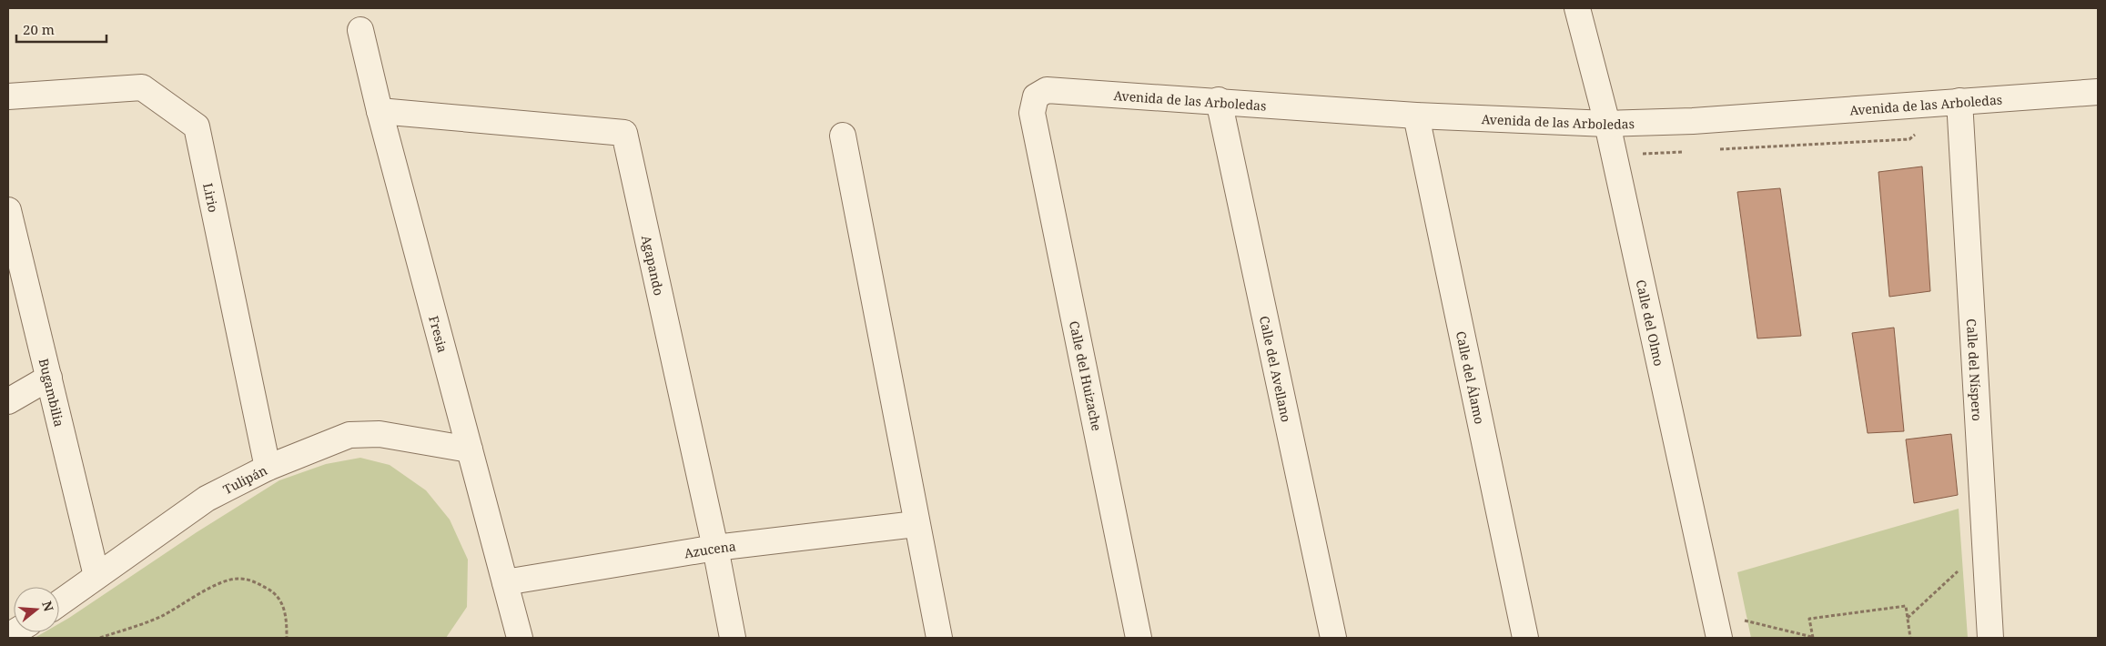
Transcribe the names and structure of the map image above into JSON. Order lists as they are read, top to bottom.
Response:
{
  "streets": {
    "street": [
      "Avenida de las Arboledas",
      "Lirio",
      "Agapando",
      "Calle del Olmo",
      "Fresia",
      "Calle del Avellano",
      "Calle del Níspero",
      "Calle del Huizache",
      "Calle del Álamo",
      "Bugambilia",
      "Tulipán",
      "Azucena"
    ]
  },
  "crossings": [
    ["Avenida de las Arboledas", "Calle del Olmo"],
    ["Avenida de las Arboledas", "Calle del Avellano"],
    ["Avenida de las Arboledas", "Calle del Níspero"],
    ["Avenida de las Arboledas", "Calle del Huizache"],
    ["Avenida de las Arboledas", "Calle del Álamo"],
    ["Lirio", "Tulipán"],
    ["Agapando", "Fresia"],
    ["Agapando", "Azucena"],
    ["Fresia", "Tulipán"],
    ["Fresia", "Azucena"],
    ["Bugambilia", "Tulipán"]
  ],
  "scale_bar": "20 m",
  "north": "right"
}
